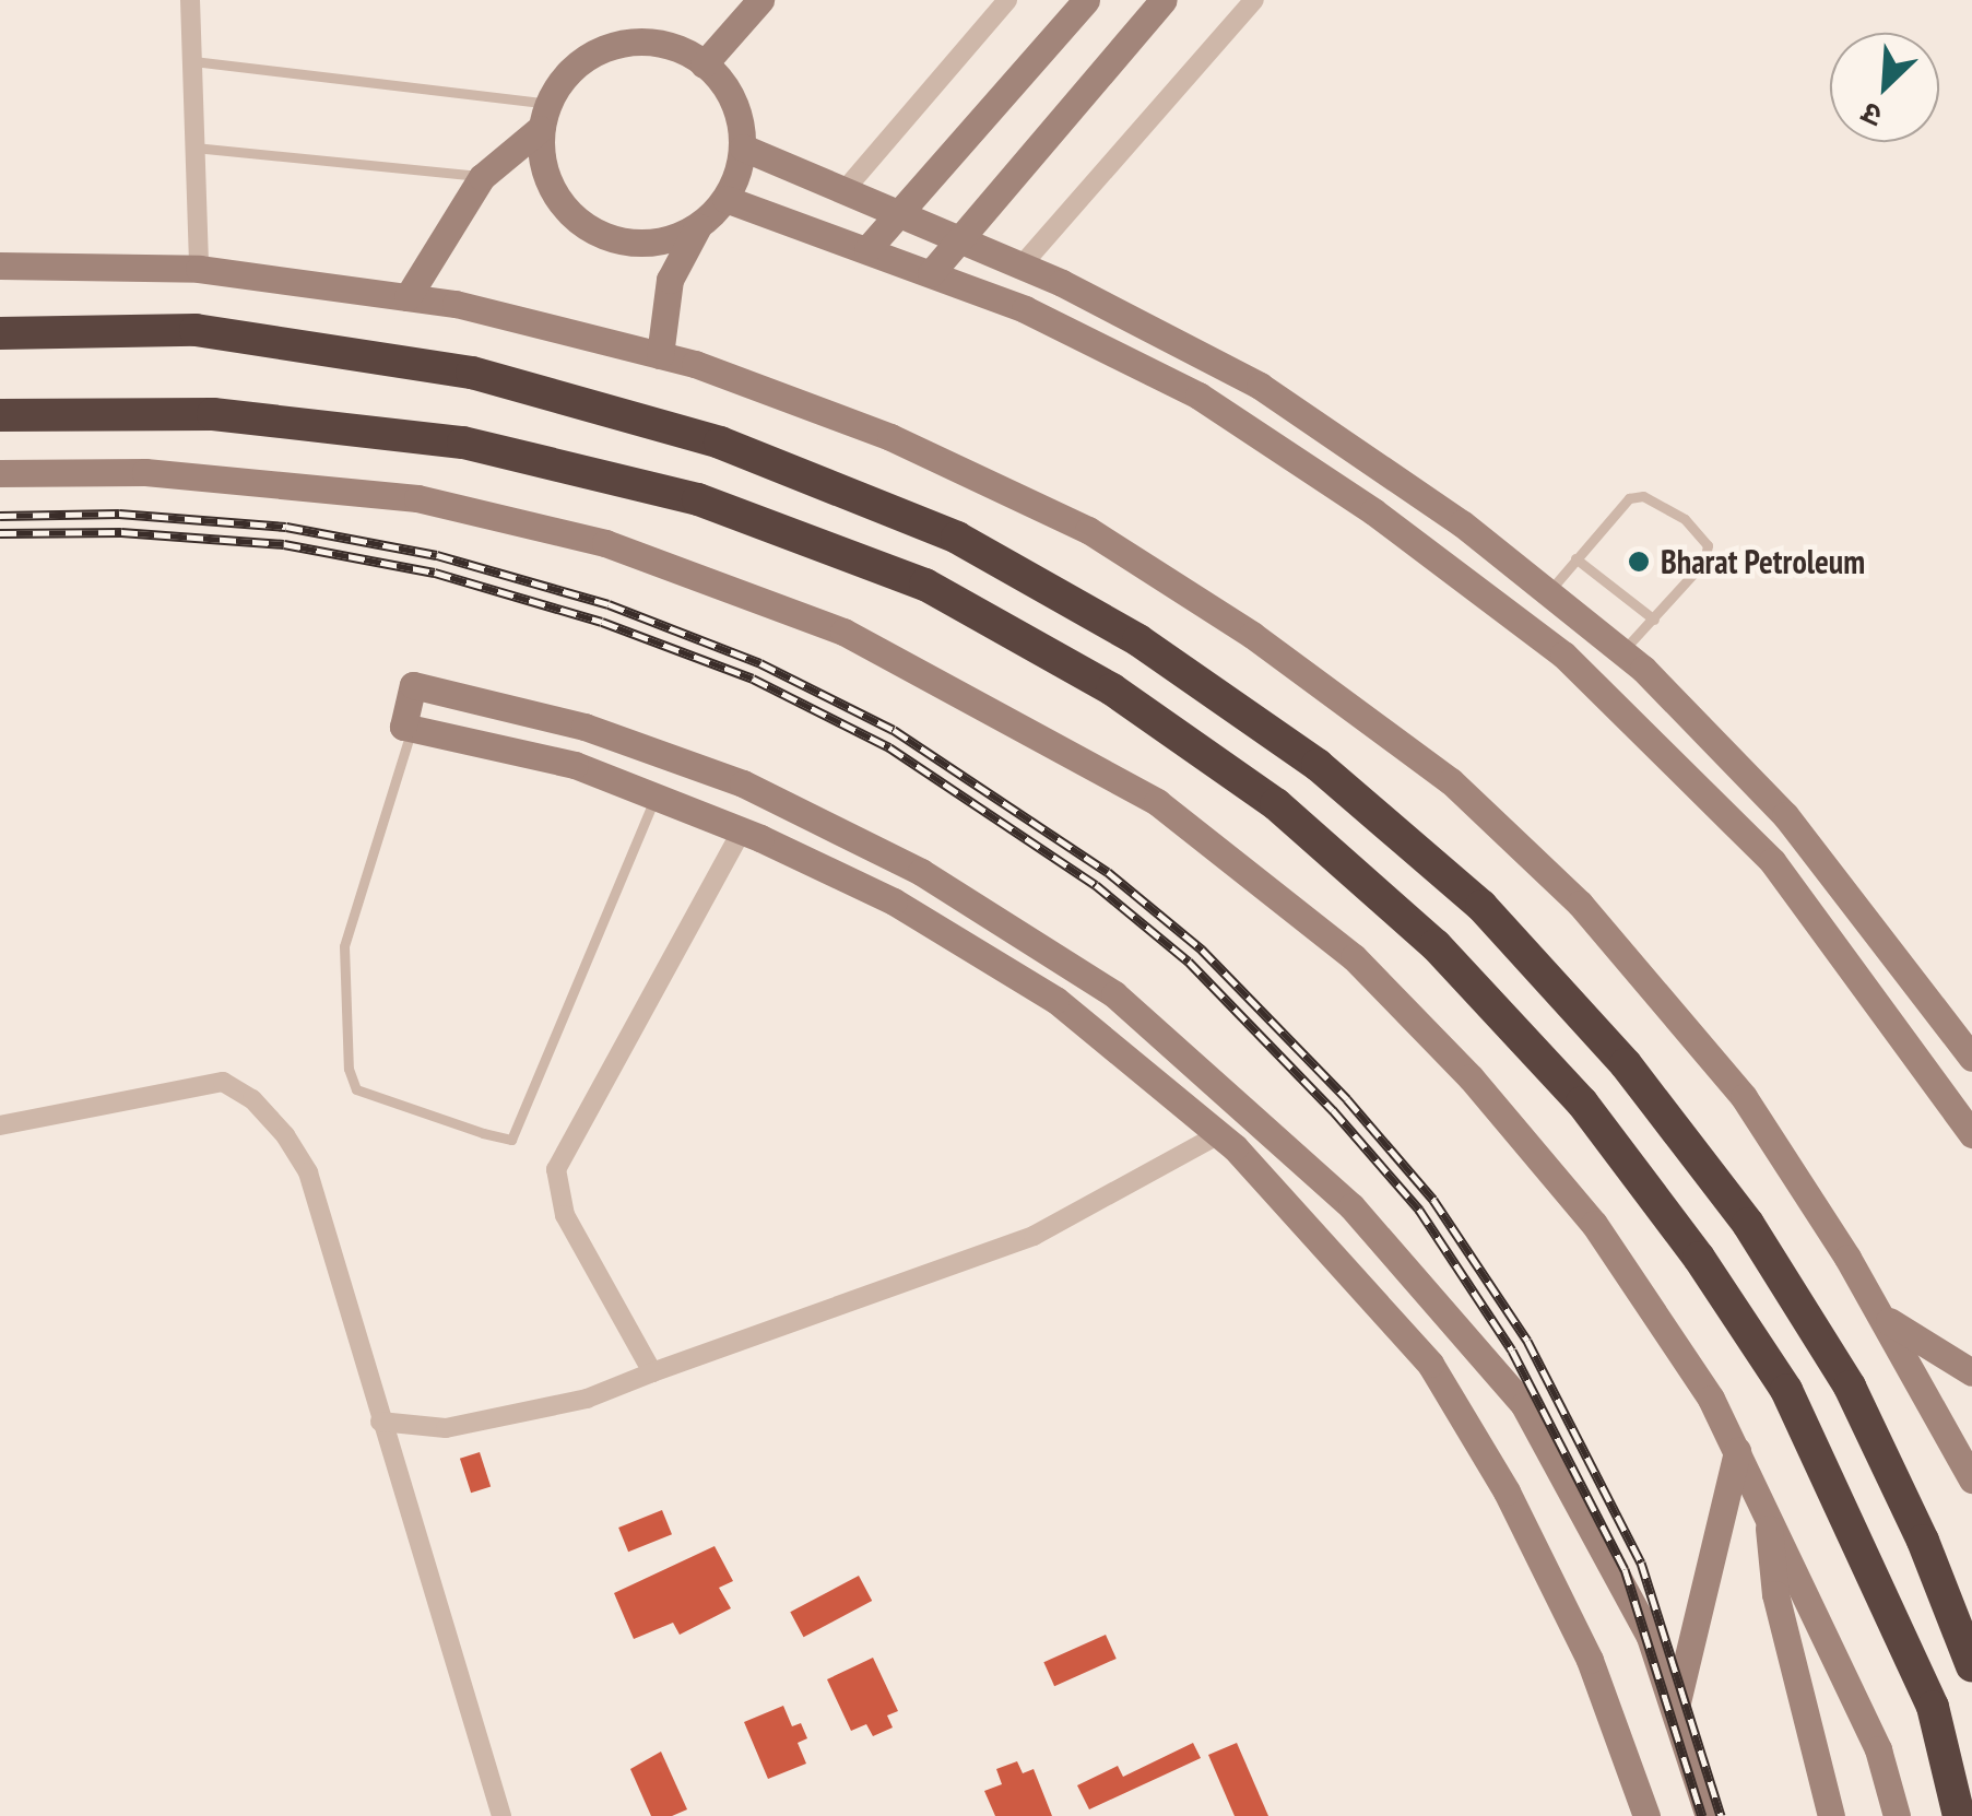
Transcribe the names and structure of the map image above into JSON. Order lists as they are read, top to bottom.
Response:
{
  "places": ["Bharat Petroleum"],
  "north": "bottom left"
}
